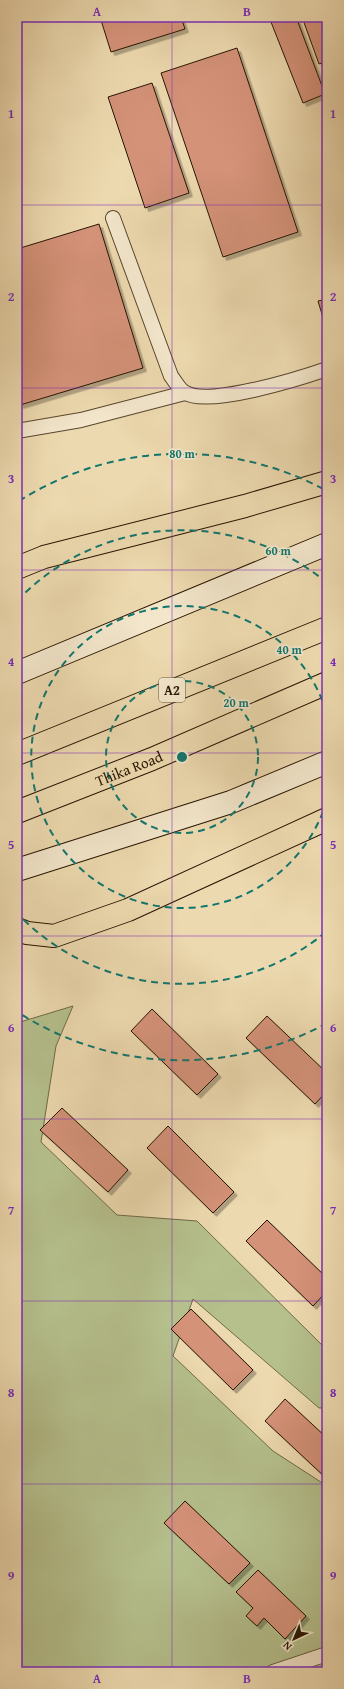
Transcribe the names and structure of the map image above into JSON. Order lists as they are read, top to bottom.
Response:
{
  "streets": {
    "main road": ["A2", "Thika Road"]
  },
  "north": "bottom left",
  "grid": {
    "columns": ["A", "B"],
    "rows": [
      "1",
      "2",
      "3",
      "4",
      "5",
      "6",
      "7",
      "8",
      "9"
    ]
  },
  "rings": [
    "80 m",
    "60 m",
    "40 m",
    "20 m"
  ]
}
